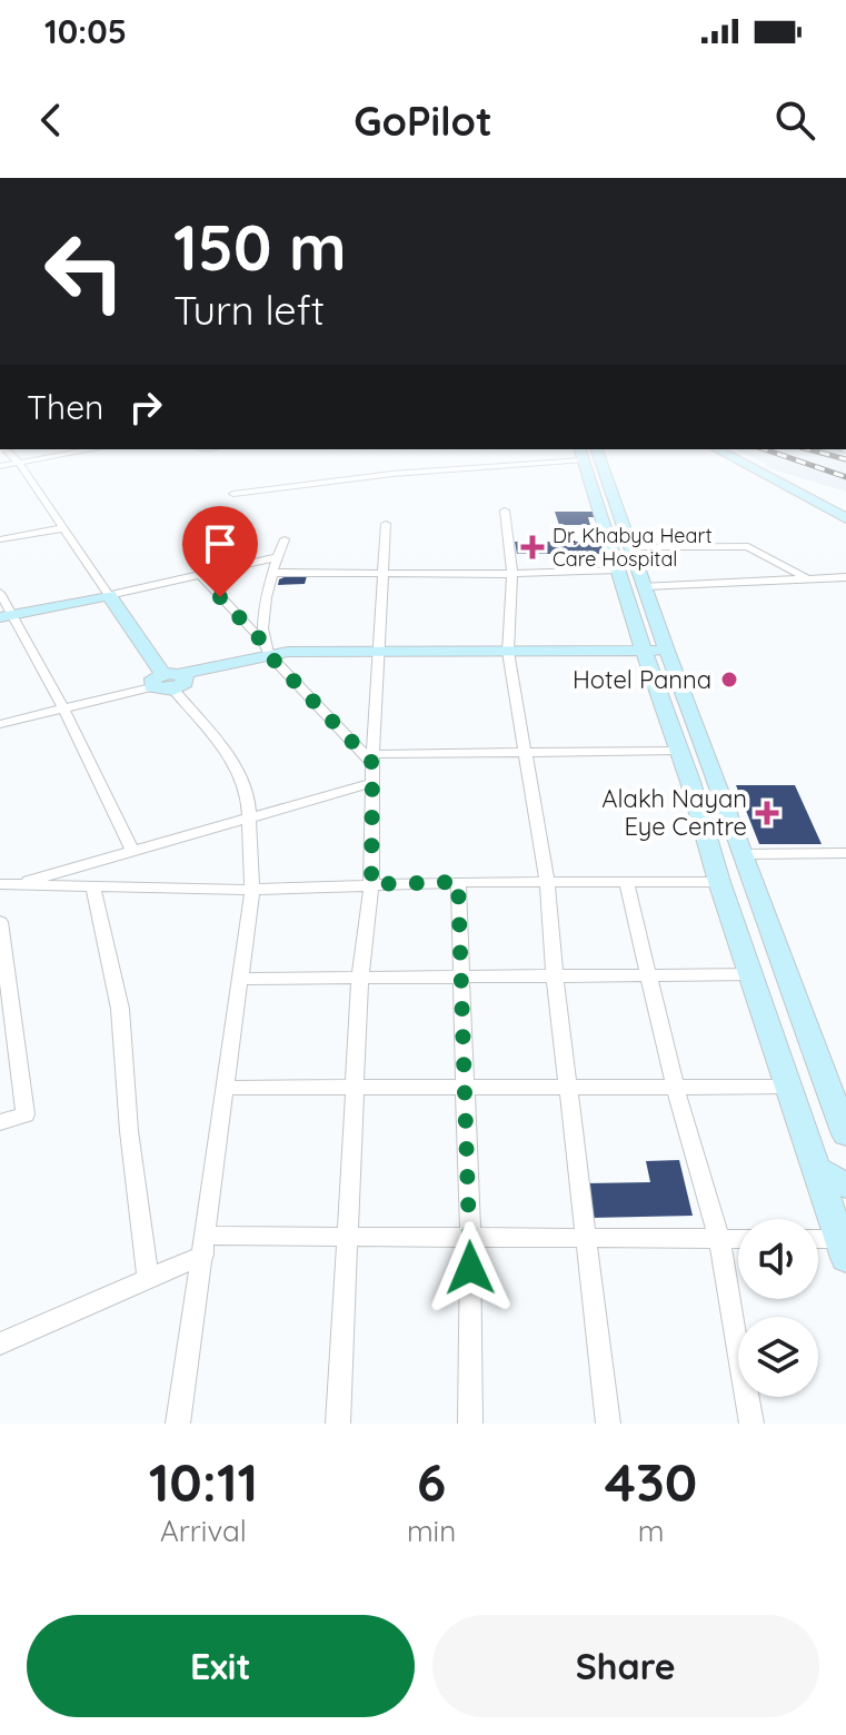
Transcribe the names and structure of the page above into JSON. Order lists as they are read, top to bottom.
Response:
{
  "places": {
    "health": ["Dr. Khabya Heart Care Hospital", "Alakh Nayan Eye Centre"],
    "other": ["Hotel Panna"]
  },
  "page": {
    "status": "10:05",
    "header": "GoPilot",
    "turn": ["150 m", "Turn left"],
    "then": "Then",
    "eta": [
      "10:11",
      "Arrival",
      "6",
      "min",
      "430",
      "m"
    ],
    "buttons": ["Exit", "Share"]
  }
}
